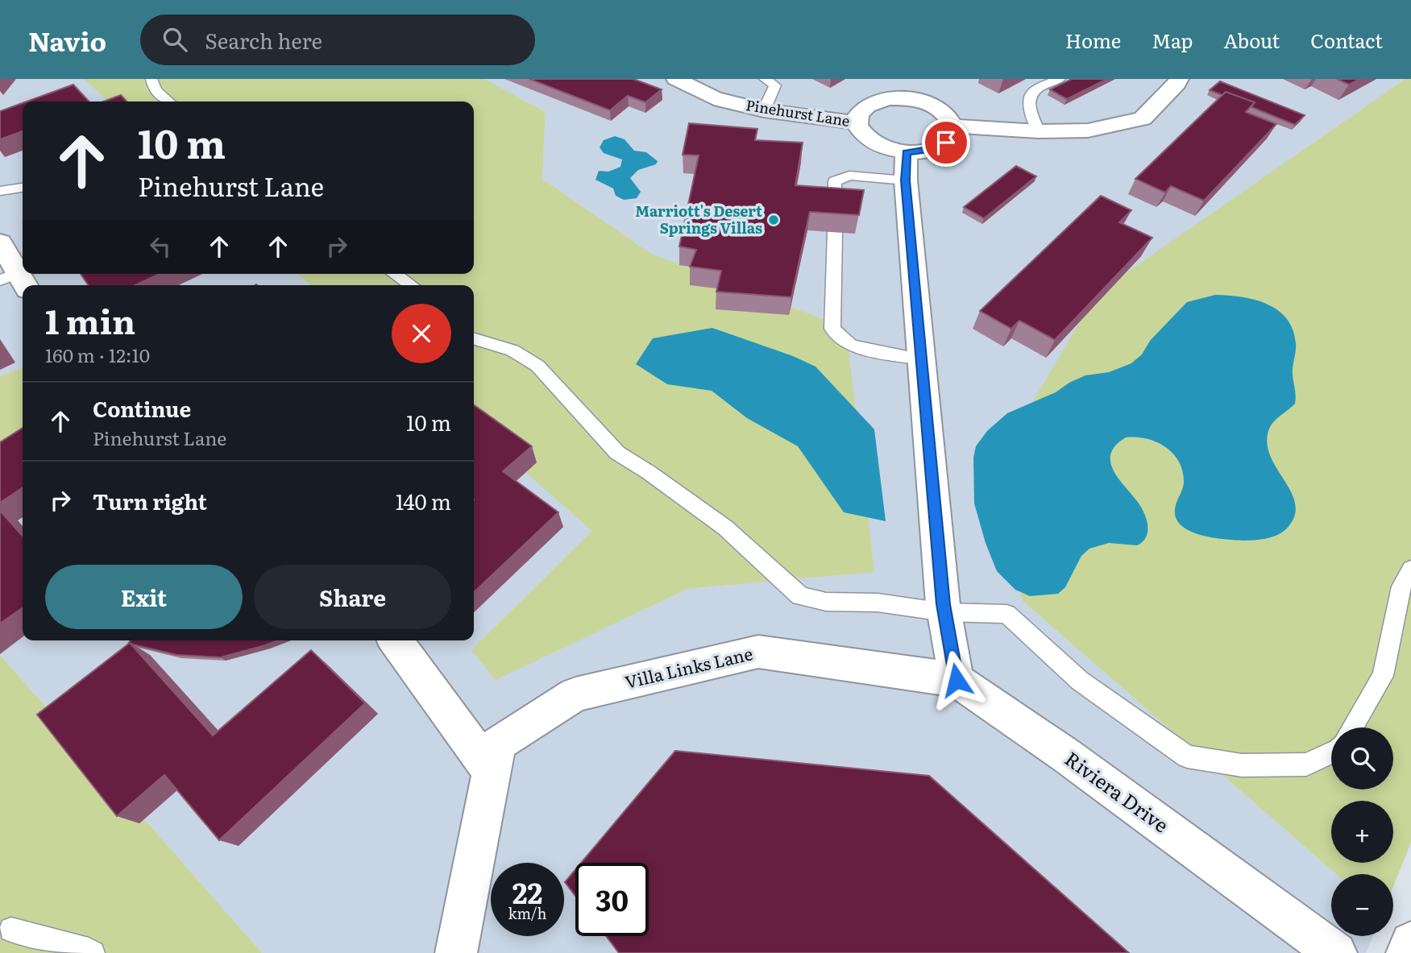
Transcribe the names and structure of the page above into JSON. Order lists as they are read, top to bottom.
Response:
{
  "streets": {
    "street": ["Pinehurst Lane", "Villa Links Lane", "Riviera Drive"]
  },
  "crossings": [
    ["Villa Links Lane", "Riviera Drive"]
  ],
  "places": ["Marriott's Desert Springs Villas"],
  "page": {
    "header": "Navio",
    "search": "Search here",
    "nav": [
      "Home",
      "Map",
      "About",
      "Contact"
    ],
    "turn": ["10 m", "Pinehurst Lane"],
    "heading": ["1 min", "160 m · 12:10"],
    "list": [
      {
        "name": "Continue",
        "note": "Pinehurst Lane",
        "value": "10 m"
      },
      {
        "name": "Turn right",
        "value": "140 m"
      }
    ],
    "buttons": ["Exit", "Share"],
    "map_buttons": ["+", "−"],
    "speed": "22 km/h",
    "limit": "30"
  }
}
